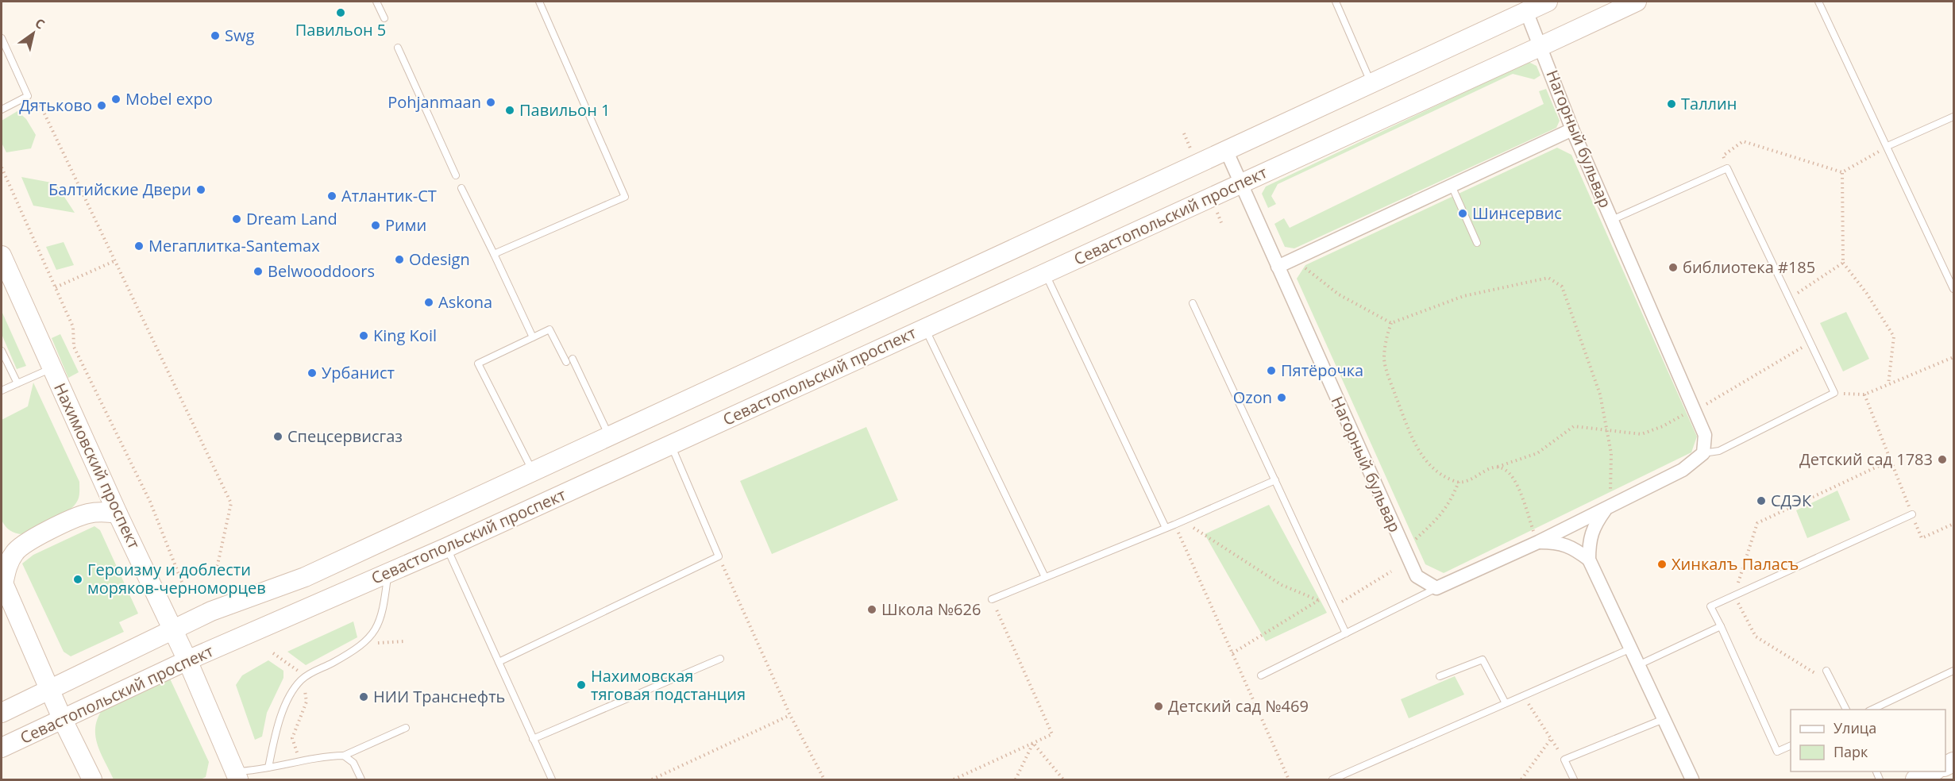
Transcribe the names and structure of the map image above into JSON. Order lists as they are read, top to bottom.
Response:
{
  "streets": {
    "main road": ["Севастопольский проспект", "Нахимовский проспект"],
    "street": ["Нагорный бульвар"]
  },
  "crossings": [
    ["Нагорный бульвар", "Севастопольский проспект"],
    ["Севастопольский проспект", "Нахимовский проспект"]
  ],
  "places": [
    "Павильон 5",
    "Swg",
    "Mobel expo",
    "Pohjanmaan",
    "Таллин",
    "Дятьково",
    "Павильон 1",
    "Балтийские Двери",
    "Атлантик-СТ",
    "Шинсервис",
    "Dream Land",
    "Рими",
    "Мегаплитка-Santemax",
    "Odesign",
    "библиотека #185",
    "Belwooddoors",
    "Askona",
    "King Koil",
    "Пятёрочка",
    "Урбанист",
    "Ozon",
    "Спецсервисгаз",
    "Детский сад 1783",
    "СДЭК",
    "Хинкалъ Паласъ",
    "Героизму и доблести моряков-черноморцев",
    "Школа №626",
    "Нахимовская тяговая подстанция",
    "НИИ Транснефть",
    "Детский сад №469"
  ],
  "legend": ["Улица", "Парк"],
  "north": "top right"
}
